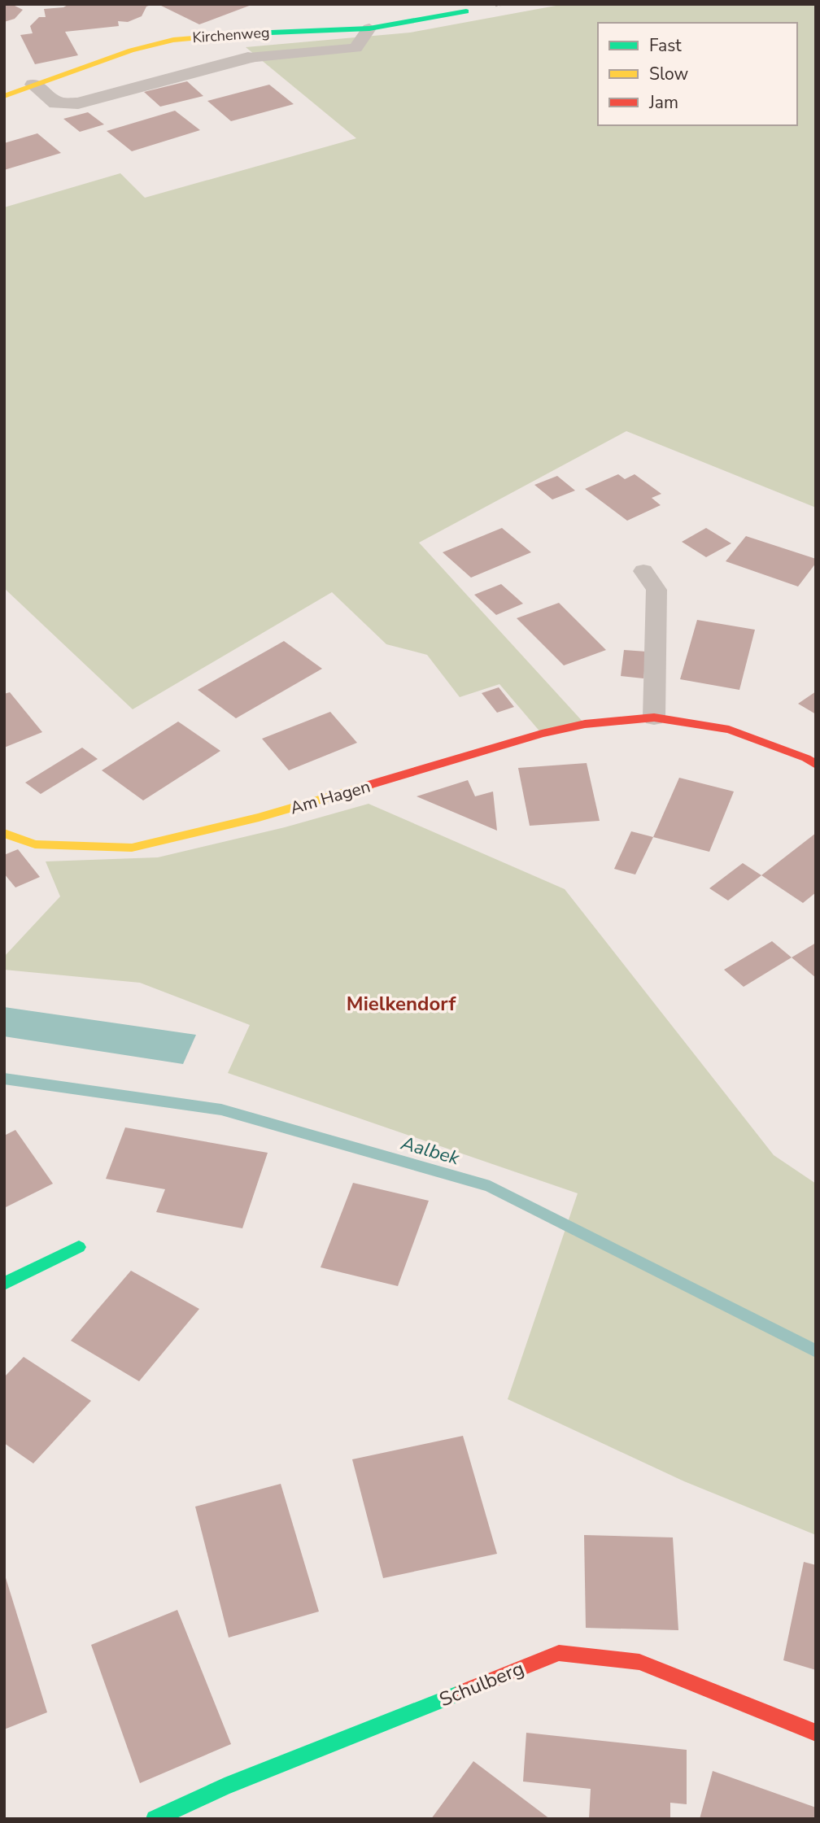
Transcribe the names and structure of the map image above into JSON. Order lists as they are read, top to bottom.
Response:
{
  "streets": {
    "street": ["Kirchenweg", "Am Hagen", "Schulberg"]
  },
  "districts": ["Mielkendorf"],
  "water": ["Aalbek"],
  "legend": ["Fast", "Slow", "Jam"]
}
